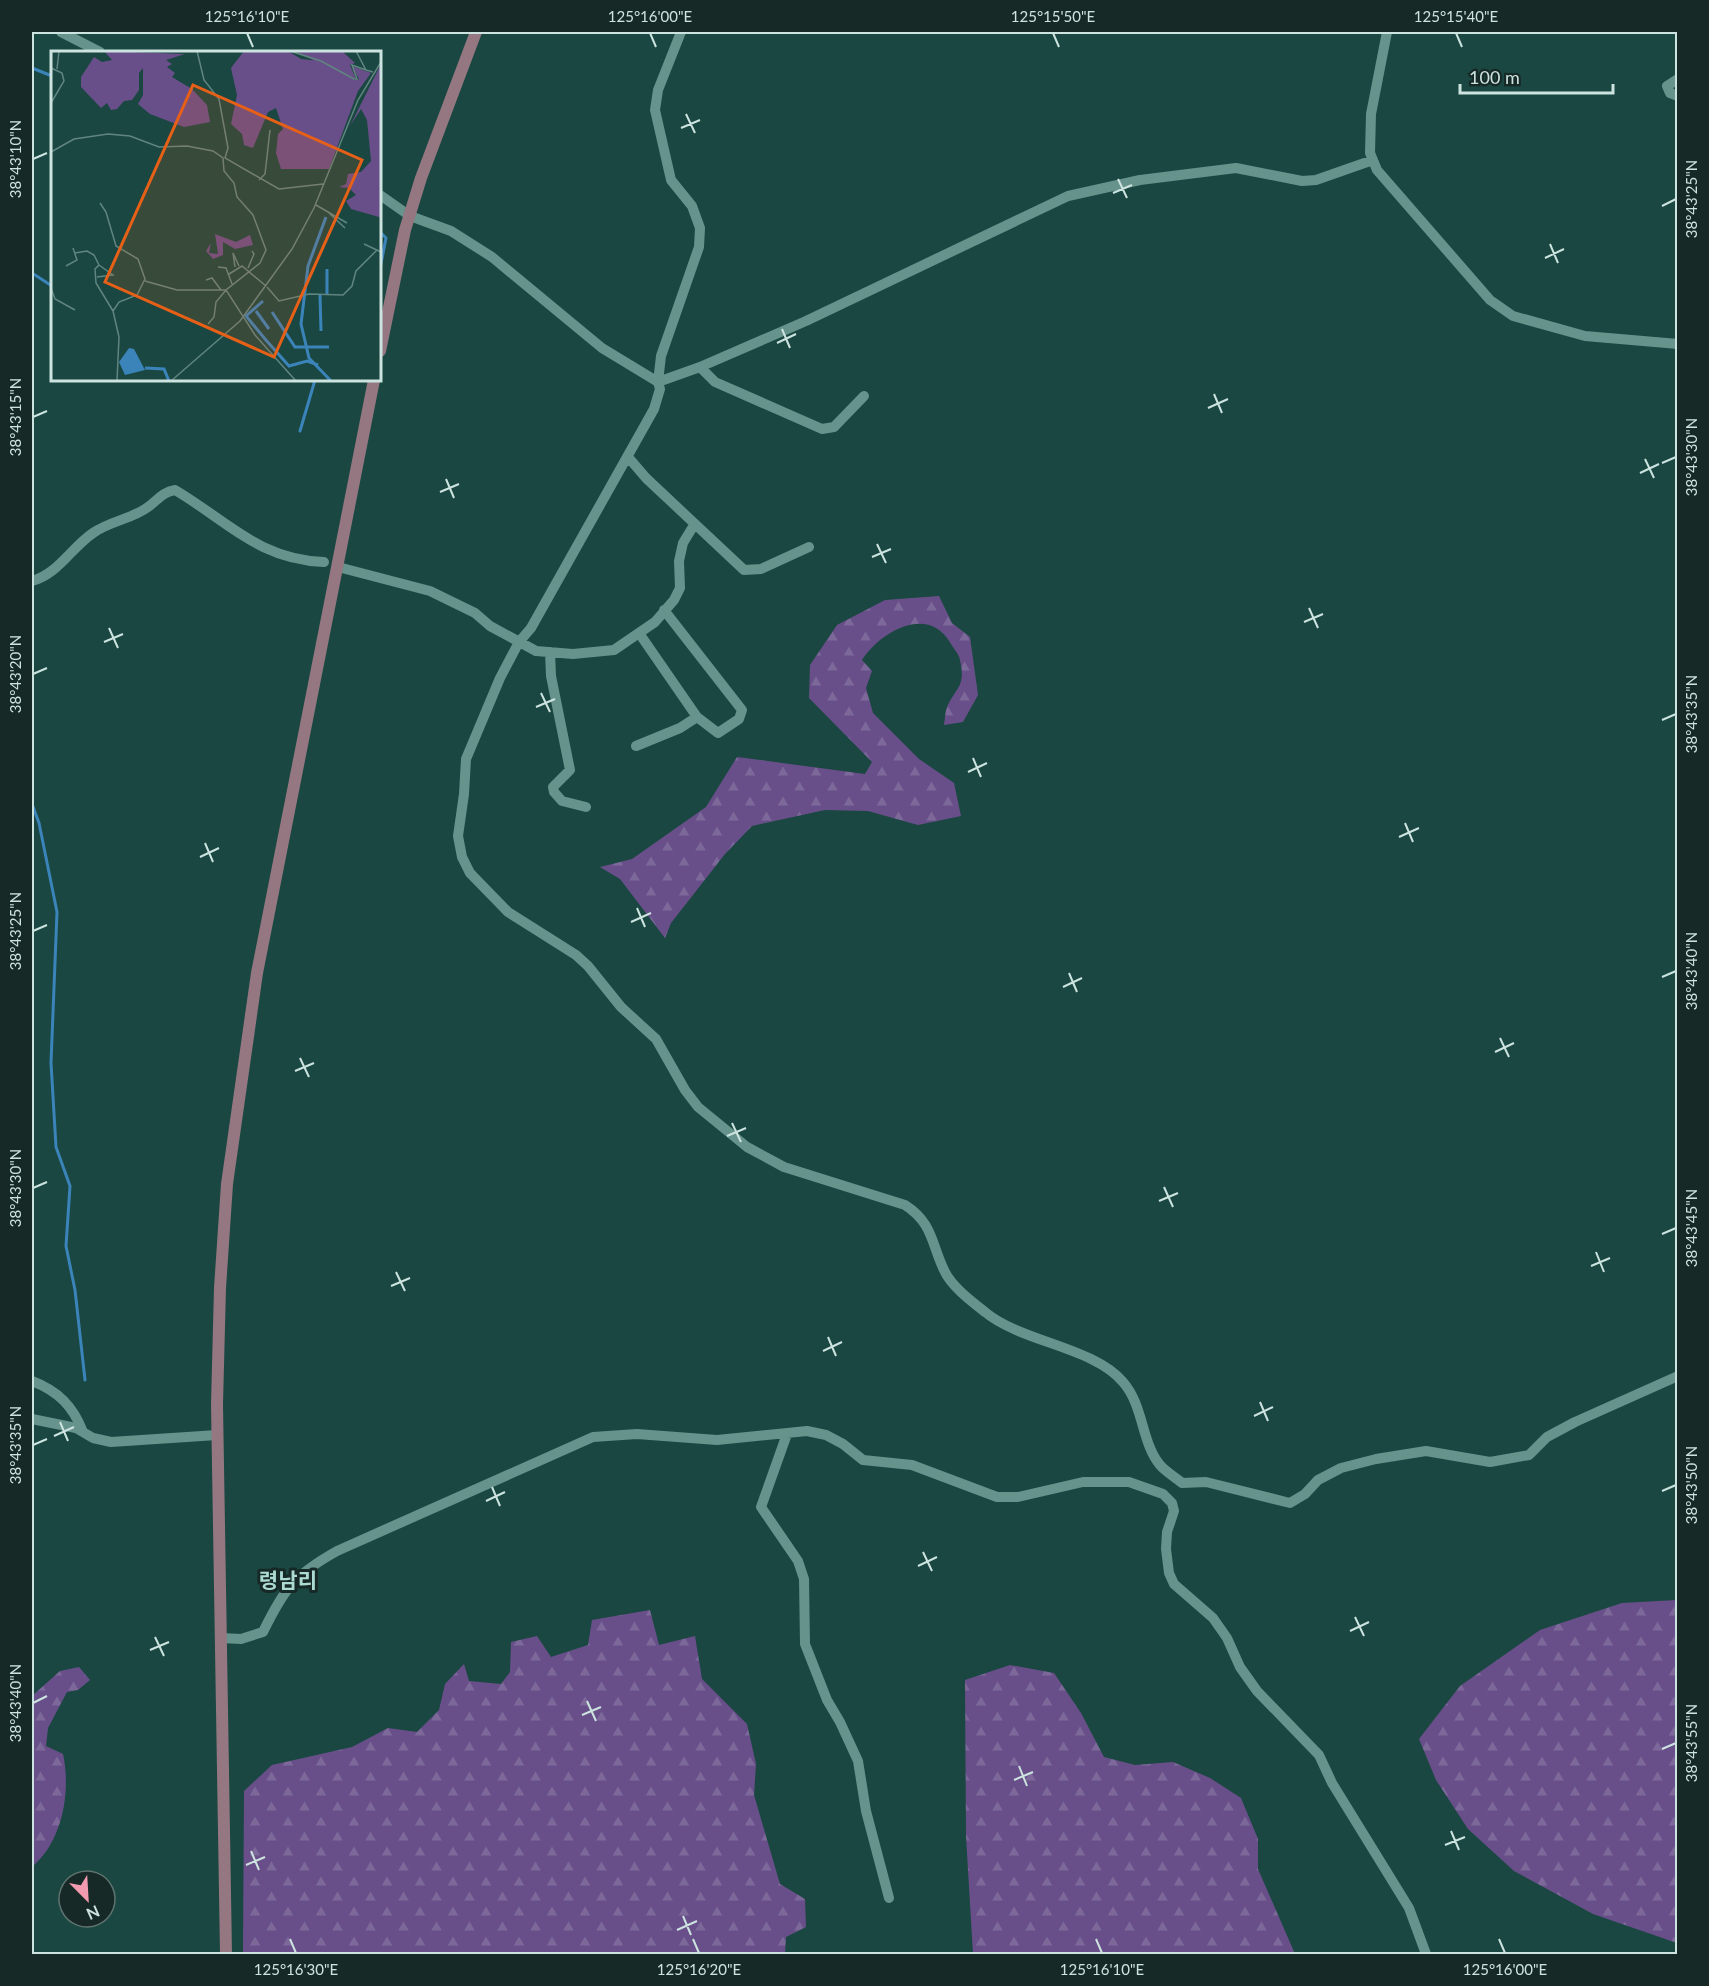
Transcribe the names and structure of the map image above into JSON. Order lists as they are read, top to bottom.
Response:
{
  "districts": ["령남리"],
  "scale_bar": "100 m",
  "north": "bottom right",
  "coordinates": [
    "125°16'10\"E",
    "125°16'00\"E",
    "125°15'50\"E",
    "125°15'40\"E",
    "38°43'10\"N",
    "38°43'25\"N",
    "38°43'15\"N",
    "38°43'30\"N",
    "38°43'20\"N",
    "38°43'35\"N",
    "38°43'40\"N",
    "38°43'45\"N",
    "38°43'50\"N",
    "38°43'55\"N",
    "125°16'30\"E",
    "125°16'20\"E"
  ]
}
